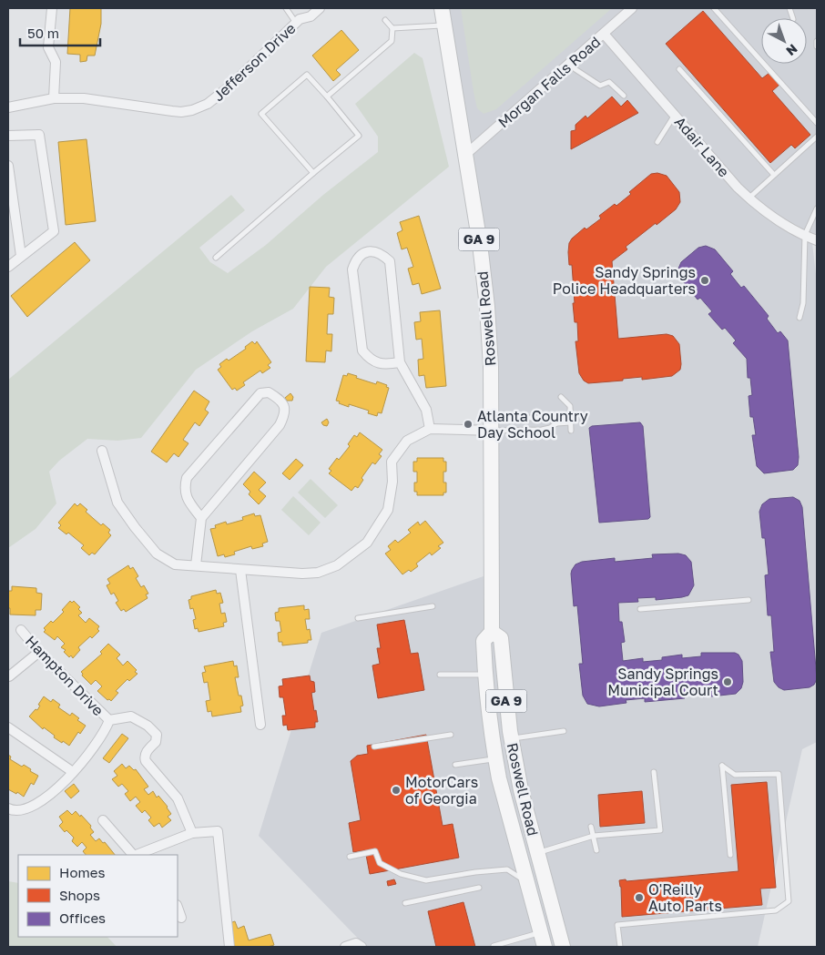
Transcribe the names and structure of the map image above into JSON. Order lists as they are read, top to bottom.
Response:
{
  "streets": {
    "main road": ["GA 9", "Roswell Road"],
    "street": [
      "Jefferson Drive",
      "Morgan Falls Road",
      "Adair Lane",
      "Hampton Drive"
    ]
  },
  "crossings": [
    ["Morgan Falls Road", "Adair Lane"],
    ["Morgan Falls Road", "Roswell Road"]
  ],
  "places": [
    "Sandy Springs Police Headquarters",
    "Atlanta Country Day School",
    "Sandy Springs Municipal Court",
    "MotorCars of Georgia",
    "O'Reilly Auto Parts"
  ],
  "legend": ["Homes", "Shops", "Offices"],
  "scale_bar": "50 m",
  "north": "bottom right"
}
